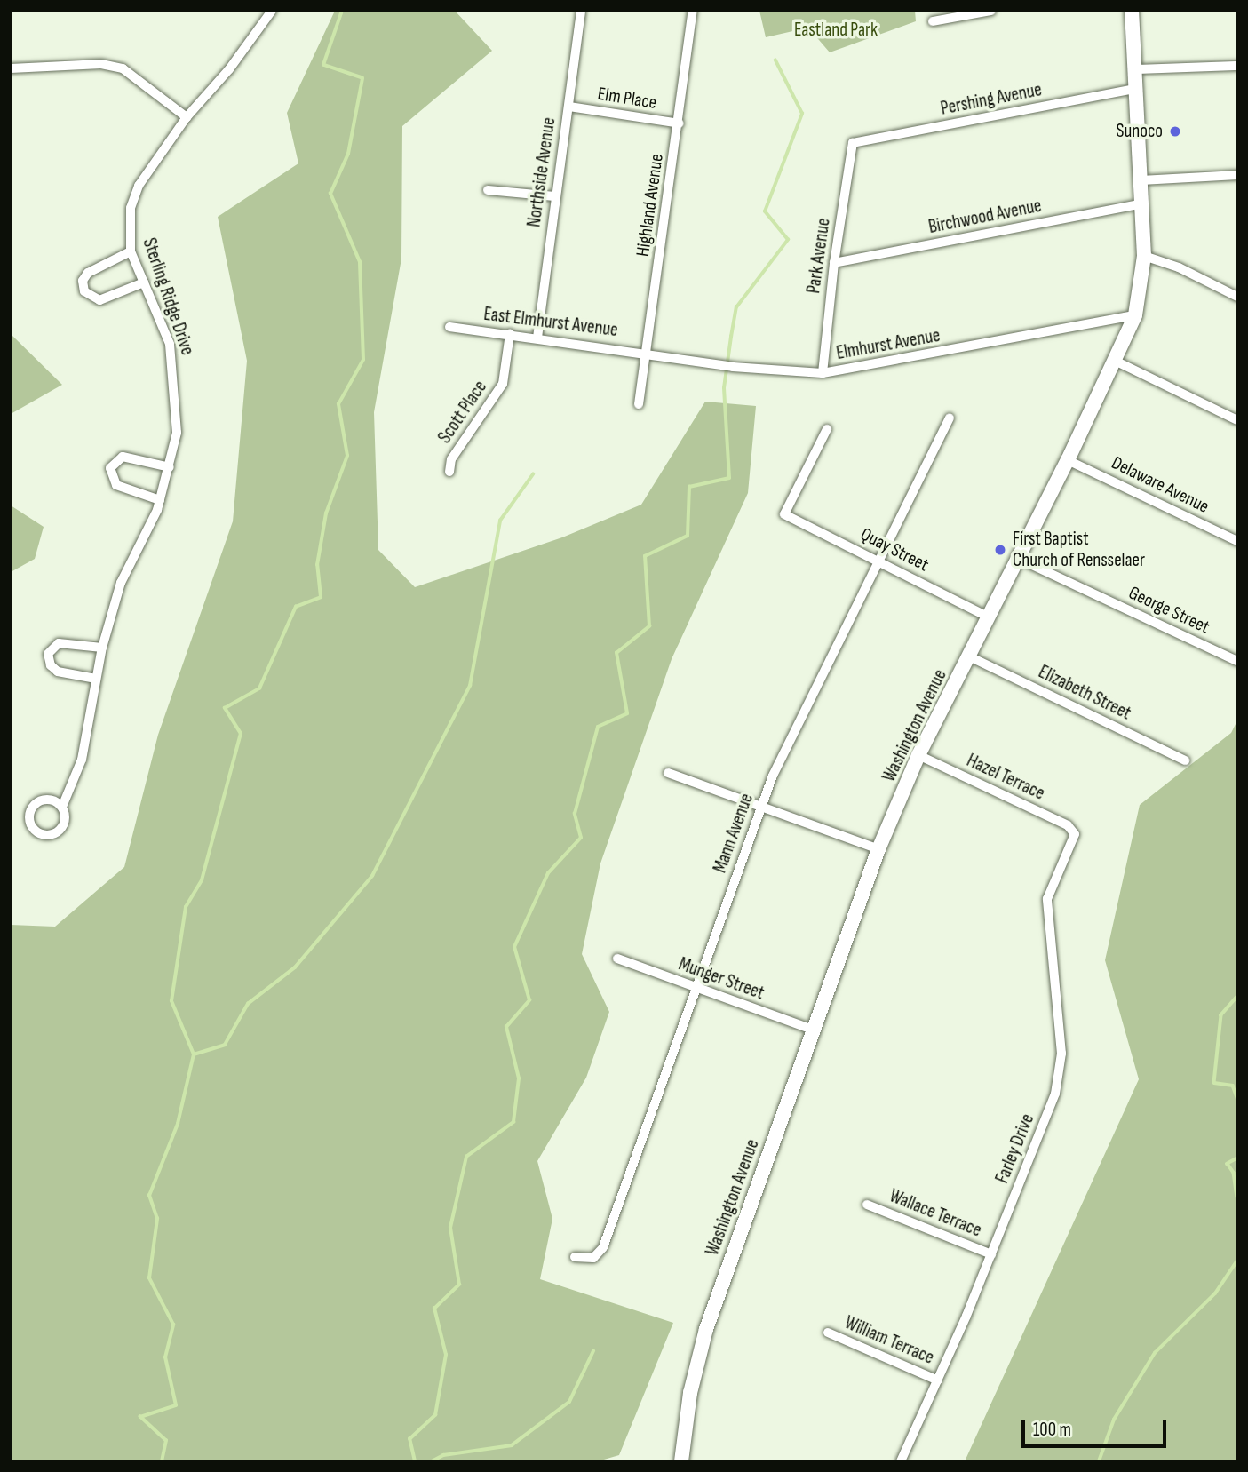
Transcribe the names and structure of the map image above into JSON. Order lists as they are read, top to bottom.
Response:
{
  "streets": {
    "street": [
      "Elm Place",
      "Pershing Avenue",
      "Northside Avenue",
      "Highland Avenue",
      "Birchwood Avenue",
      "Park Avenue",
      "Sterling Ridge Drive",
      "East Elmhurst Avenue",
      "Elmhurst Avenue",
      "Scott Place",
      "Delaware Avenue",
      "Quay Street",
      "George Street",
      "Elizabeth Street",
      "Washington Avenue",
      "Hazel Terrace",
      "Mann Avenue",
      "Munger Street",
      "Farley Drive",
      "Wallace Terrace",
      "William Terrace"
    ]
  },
  "crossings": [
    ["Elm Place", "Northside Avenue"],
    ["Elm Place", "Highland Avenue"],
    ["Pershing Avenue", "Park Avenue"],
    ["Pershing Avenue", "Washington Avenue"],
    ["Northside Avenue", "East Elmhurst Avenue"],
    ["Highland Avenue", "East Elmhurst Avenue"],
    ["Highland Avenue", "Elmhurst Avenue"],
    ["Birchwood Avenue", "Park Avenue"],
    ["Birchwood Avenue", "Washington Avenue"],
    ["Park Avenue", "Elmhurst Avenue"],
    ["East Elmhurst Avenue", "Elmhurst Avenue"],
    ["East Elmhurst Avenue", "Scott Place"],
    ["Elmhurst Avenue", "Washington Avenue"],
    ["Delaware Avenue", "Washington Avenue"],
    ["Quay Street", "Washington Avenue"],
    ["Quay Street", "Mann Avenue"],
    ["George Street", "Washington Avenue"],
    ["Elizabeth Street", "Washington Avenue"],
    ["Washington Avenue", "Hazel Terrace"],
    ["Washington Avenue", "Munger Street"],
    ["Hazel Terrace", "Farley Drive"],
    ["Mann Avenue", "Munger Street"],
    ["Farley Drive", "Wallace Terrace"],
    ["Farley Drive", "William Terrace"]
  ],
  "parks": ["Eastland Park"],
  "places": ["Sunoco", "First Baptist Church of Rensselaer"],
  "scale_bar": "100 m"
}
